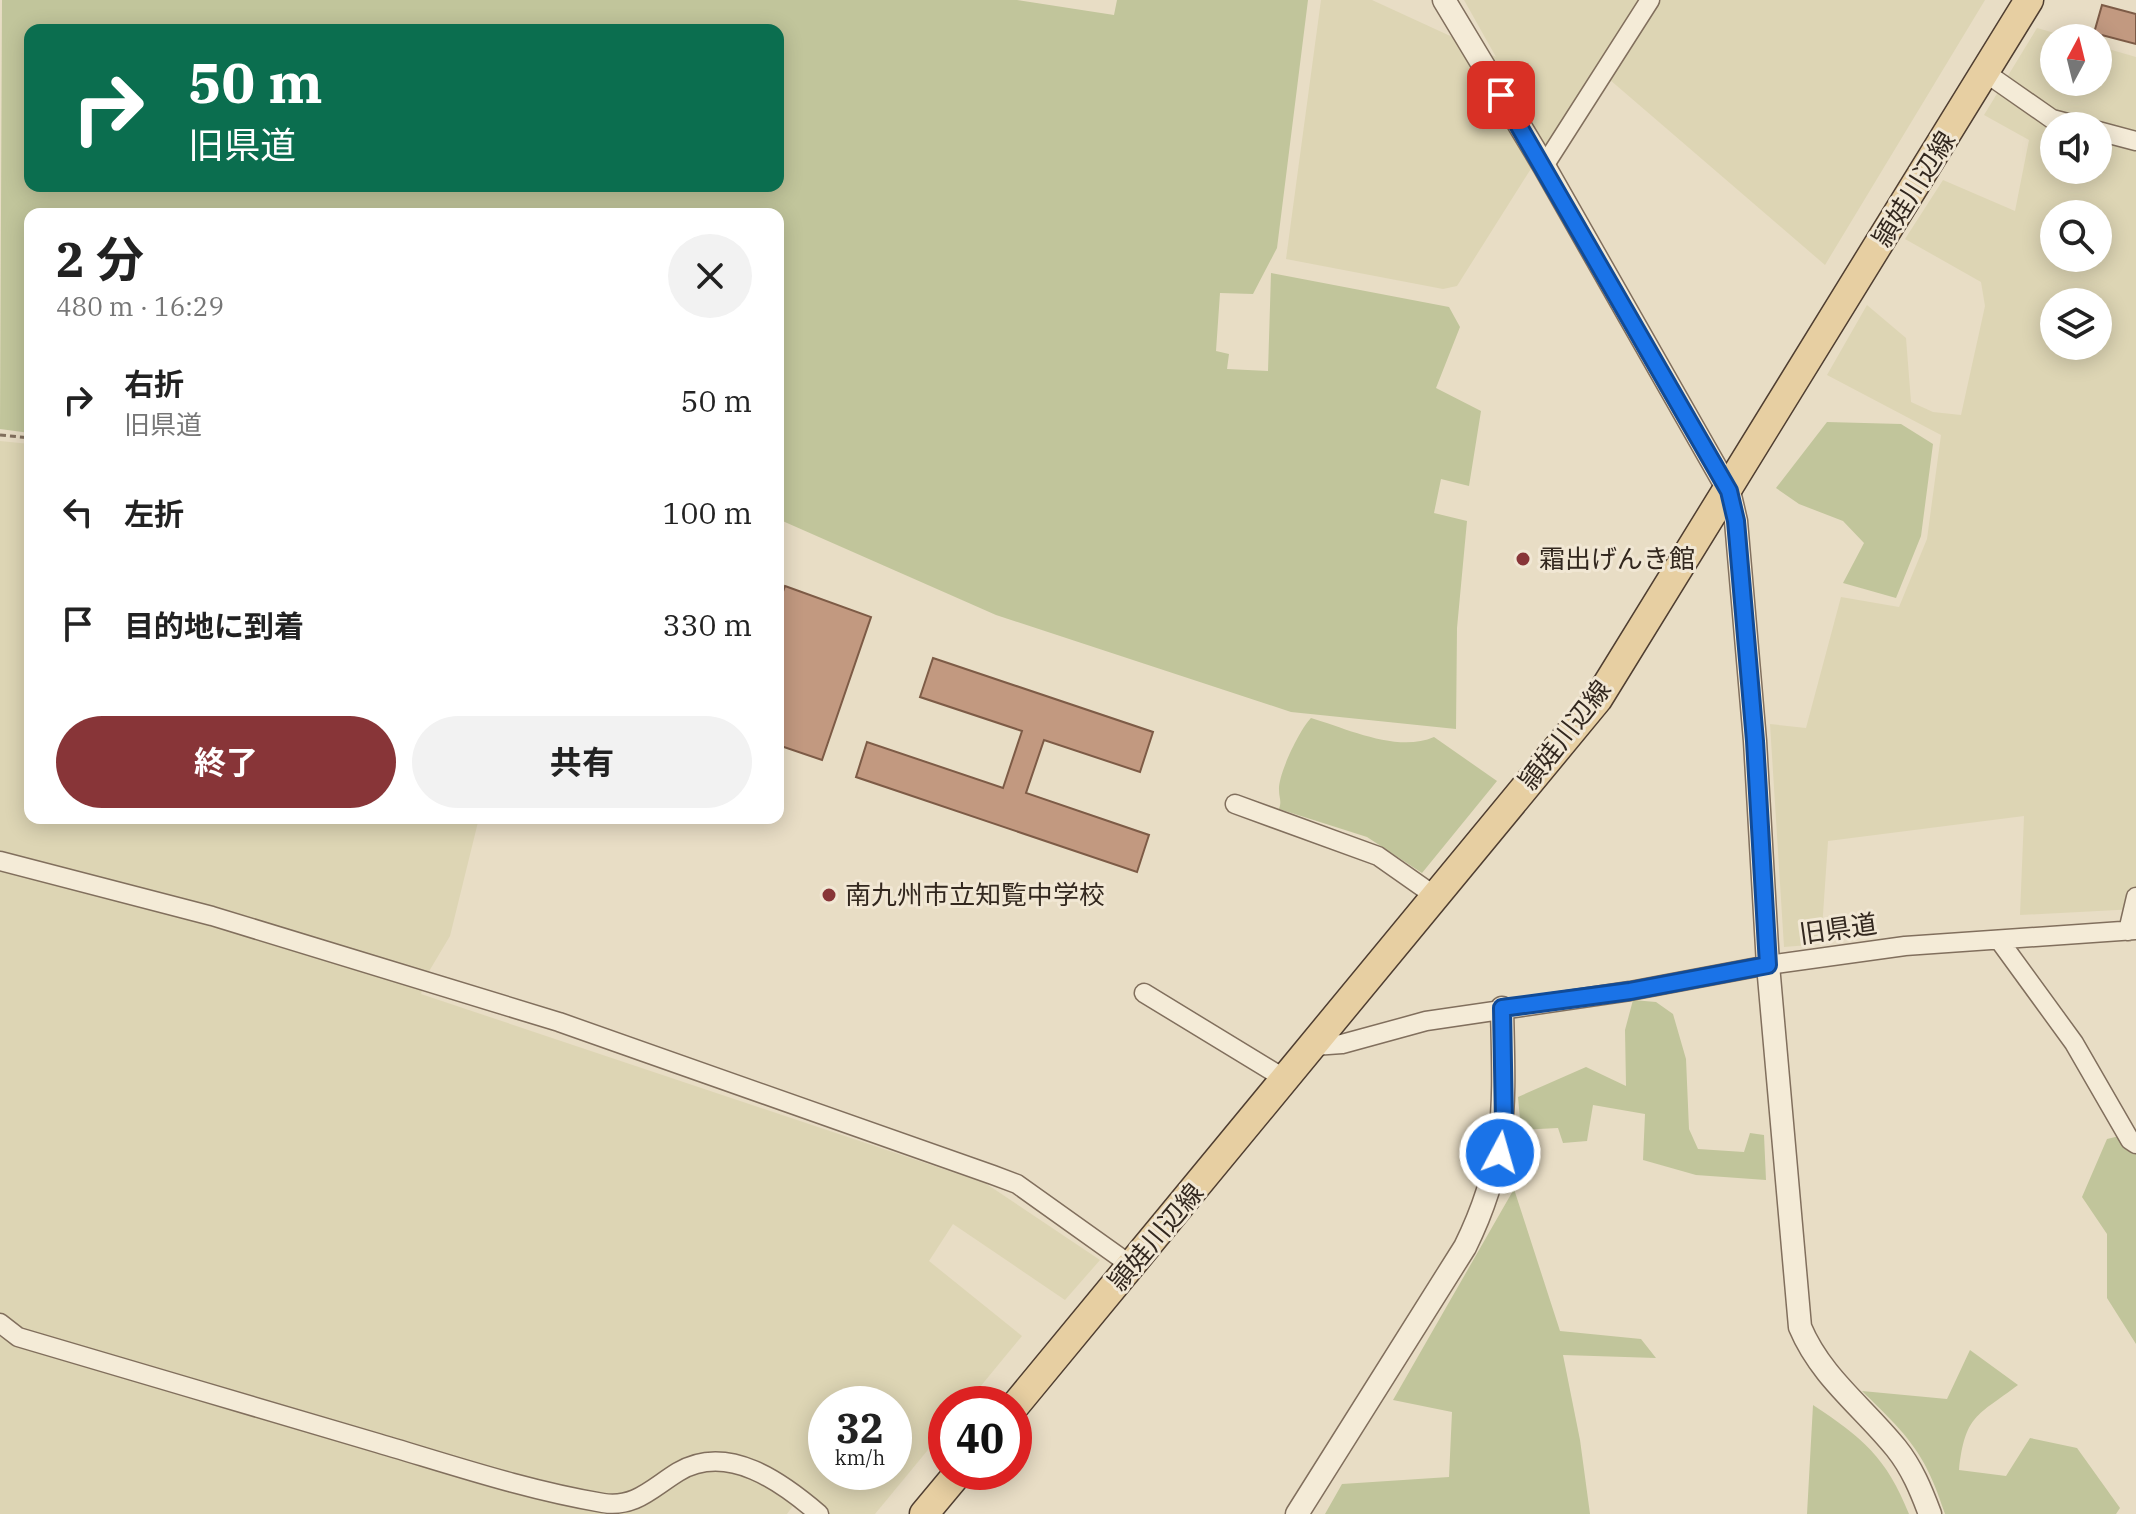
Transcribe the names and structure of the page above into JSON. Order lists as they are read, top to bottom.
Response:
{
  "streets": {
    "main road": ["頴娃川辺線"],
    "street": ["旧県道"]
  },
  "crossings": [
    ["頴娃川辺線", "旧県道"]
  ],
  "places": ["霜出げんき館", "南九州市立知覧中学校"],
  "north": "top",
  "page": {
    "turn": ["50 m", "旧県道"],
    "heading": ["2 分", "480 m · 16:29"],
    "list": [
      {
        "name": "右折",
        "note": "旧県道",
        "value": "50 m"
      },
      {
        "name": "左折",
        "value": "100 m"
      },
      {
        "name": "目的地に到着",
        "value": "330 m"
      }
    ],
    "buttons": ["終了", "共有"],
    "speed": "32 km/h",
    "limit": "40"
  }
}
